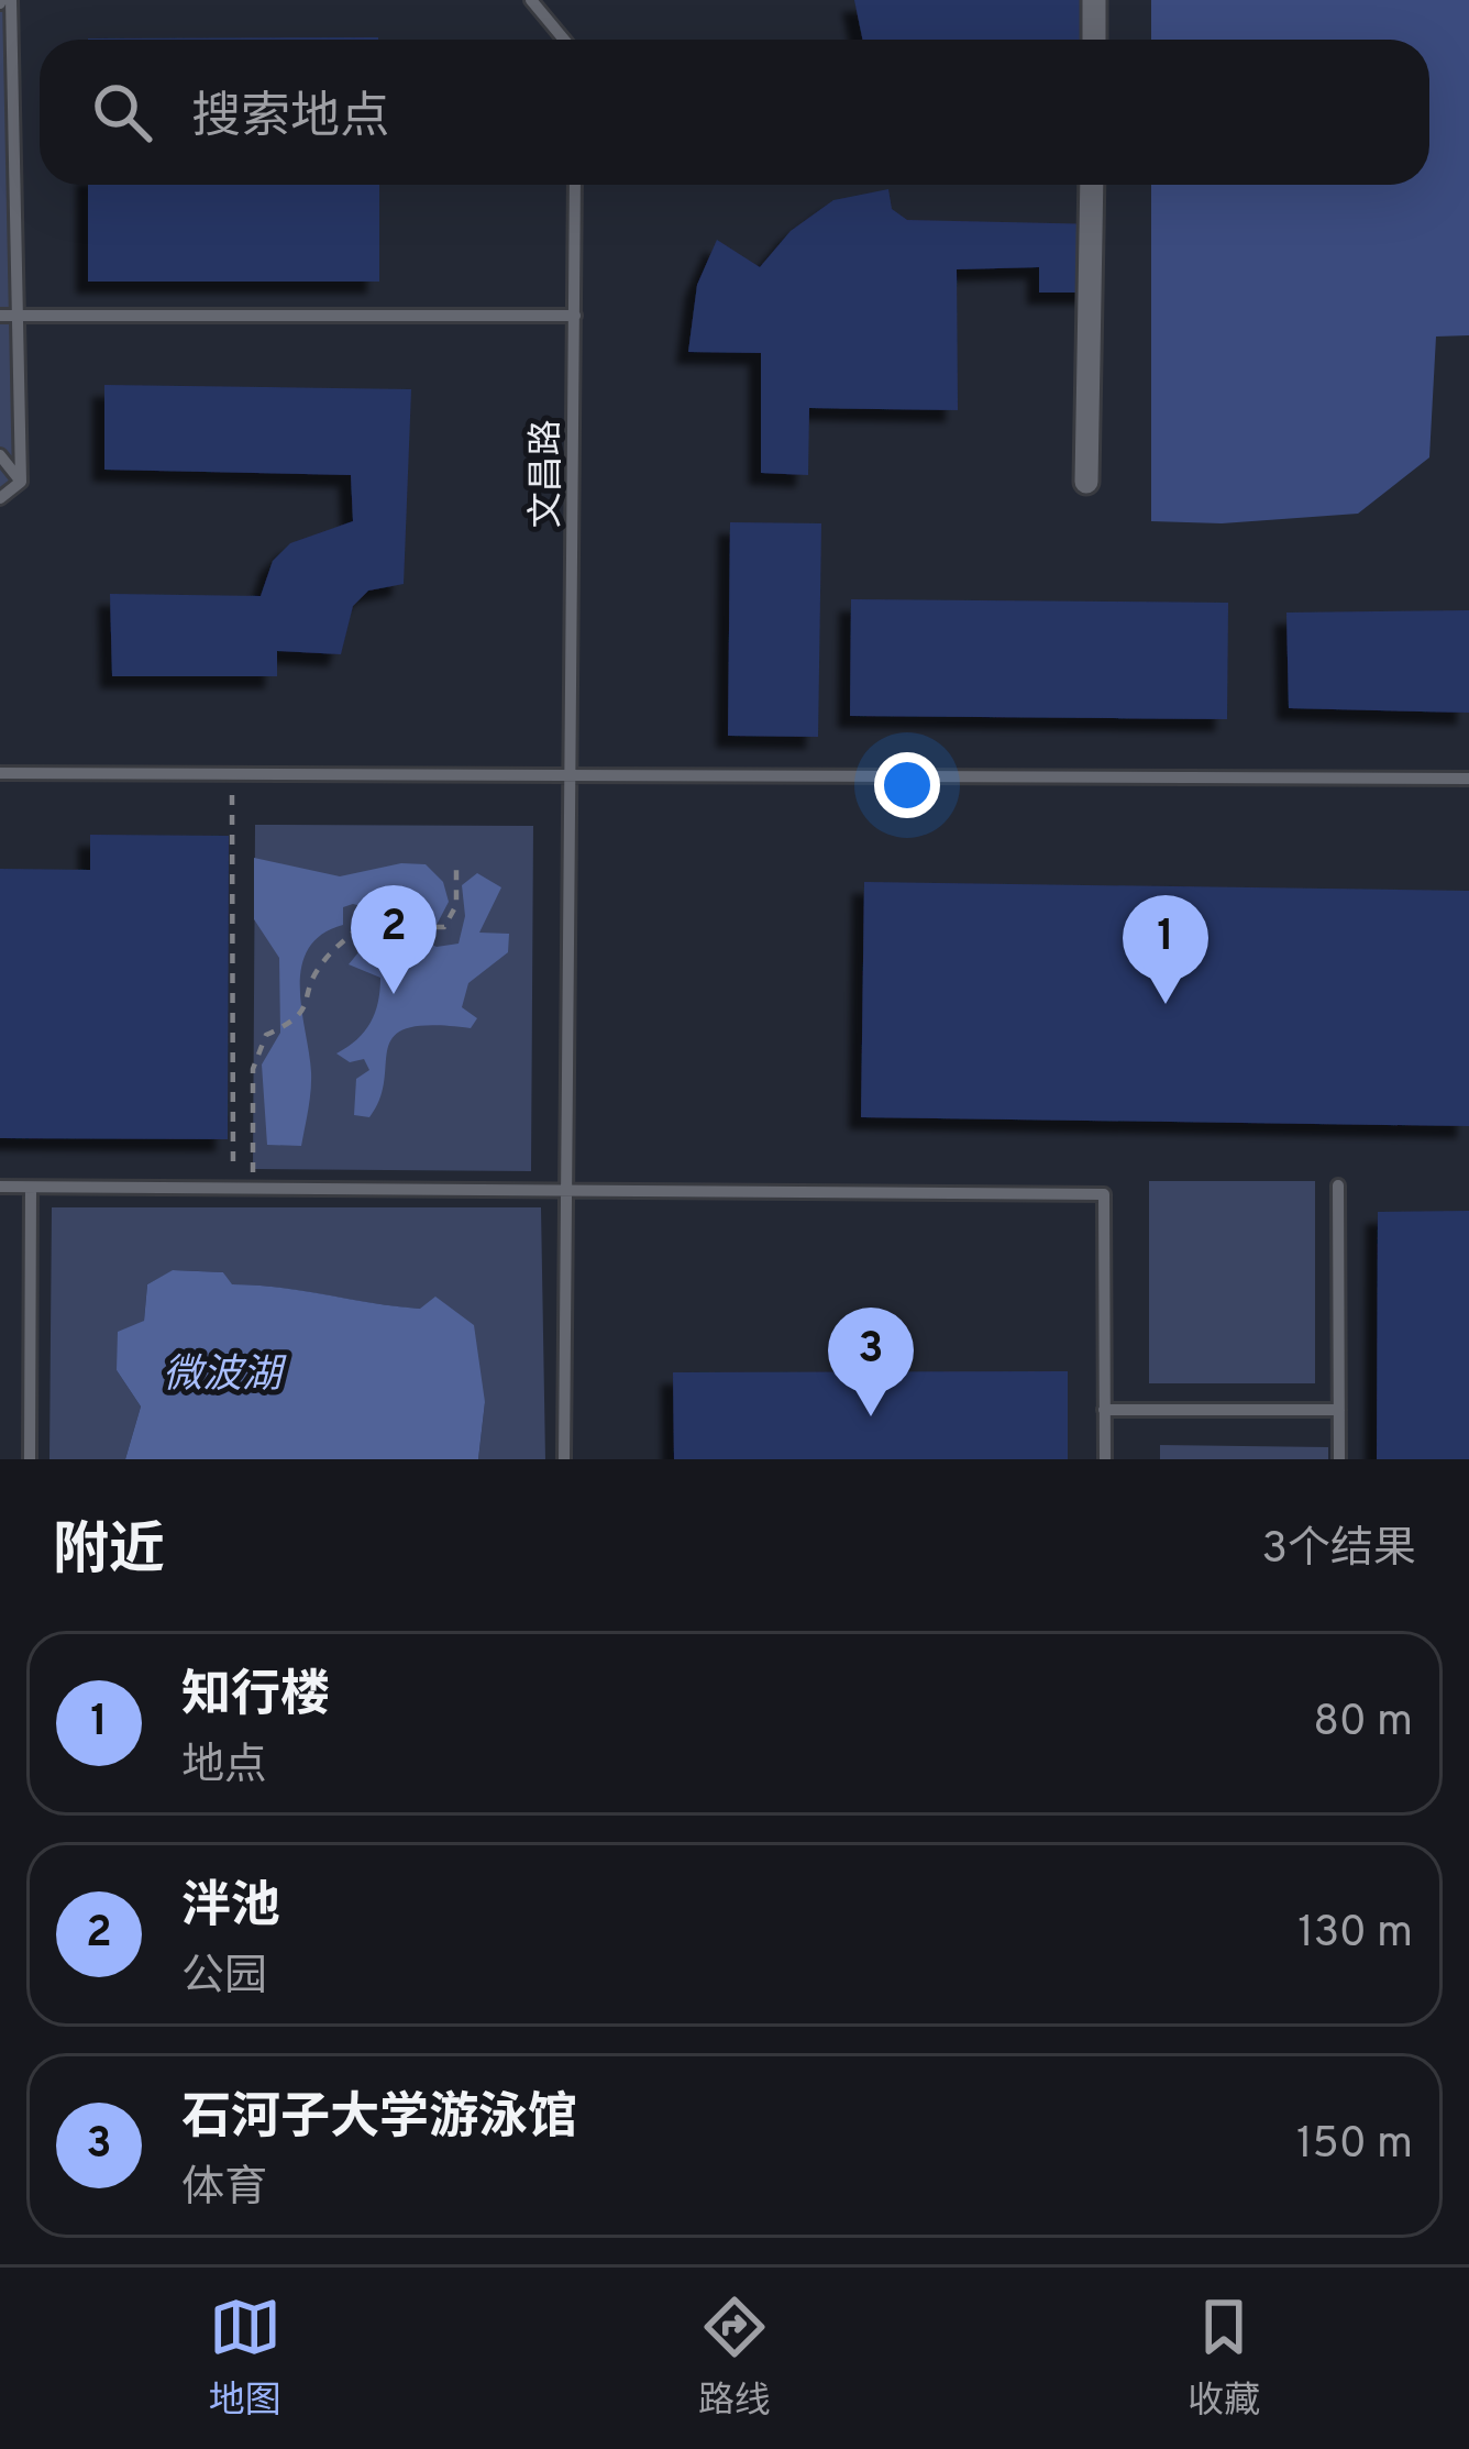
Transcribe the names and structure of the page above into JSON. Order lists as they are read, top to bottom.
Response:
{
  "streets": {
    "lane": ["文昌路"]
  },
  "water": ["微波湖"],
  "page": {
    "search": "搜索地点",
    "pins": ["2", "1", "3"],
    "heading": ["附近", "3个结果"],
    "list": [
      {
        "mark": "1",
        "name": "知行楼",
        "note": "地点",
        "value": "80 m"
      },
      {
        "mark": "2",
        "name": "泮池",
        "note": "公园",
        "value": "130 m"
      },
      {
        "mark": "3",
        "name": "石河子大学游泳馆",
        "note": "体育",
        "value": "150 m"
      }
    ],
    "nav": ["地图", "路线", "收藏"]
  }
}
